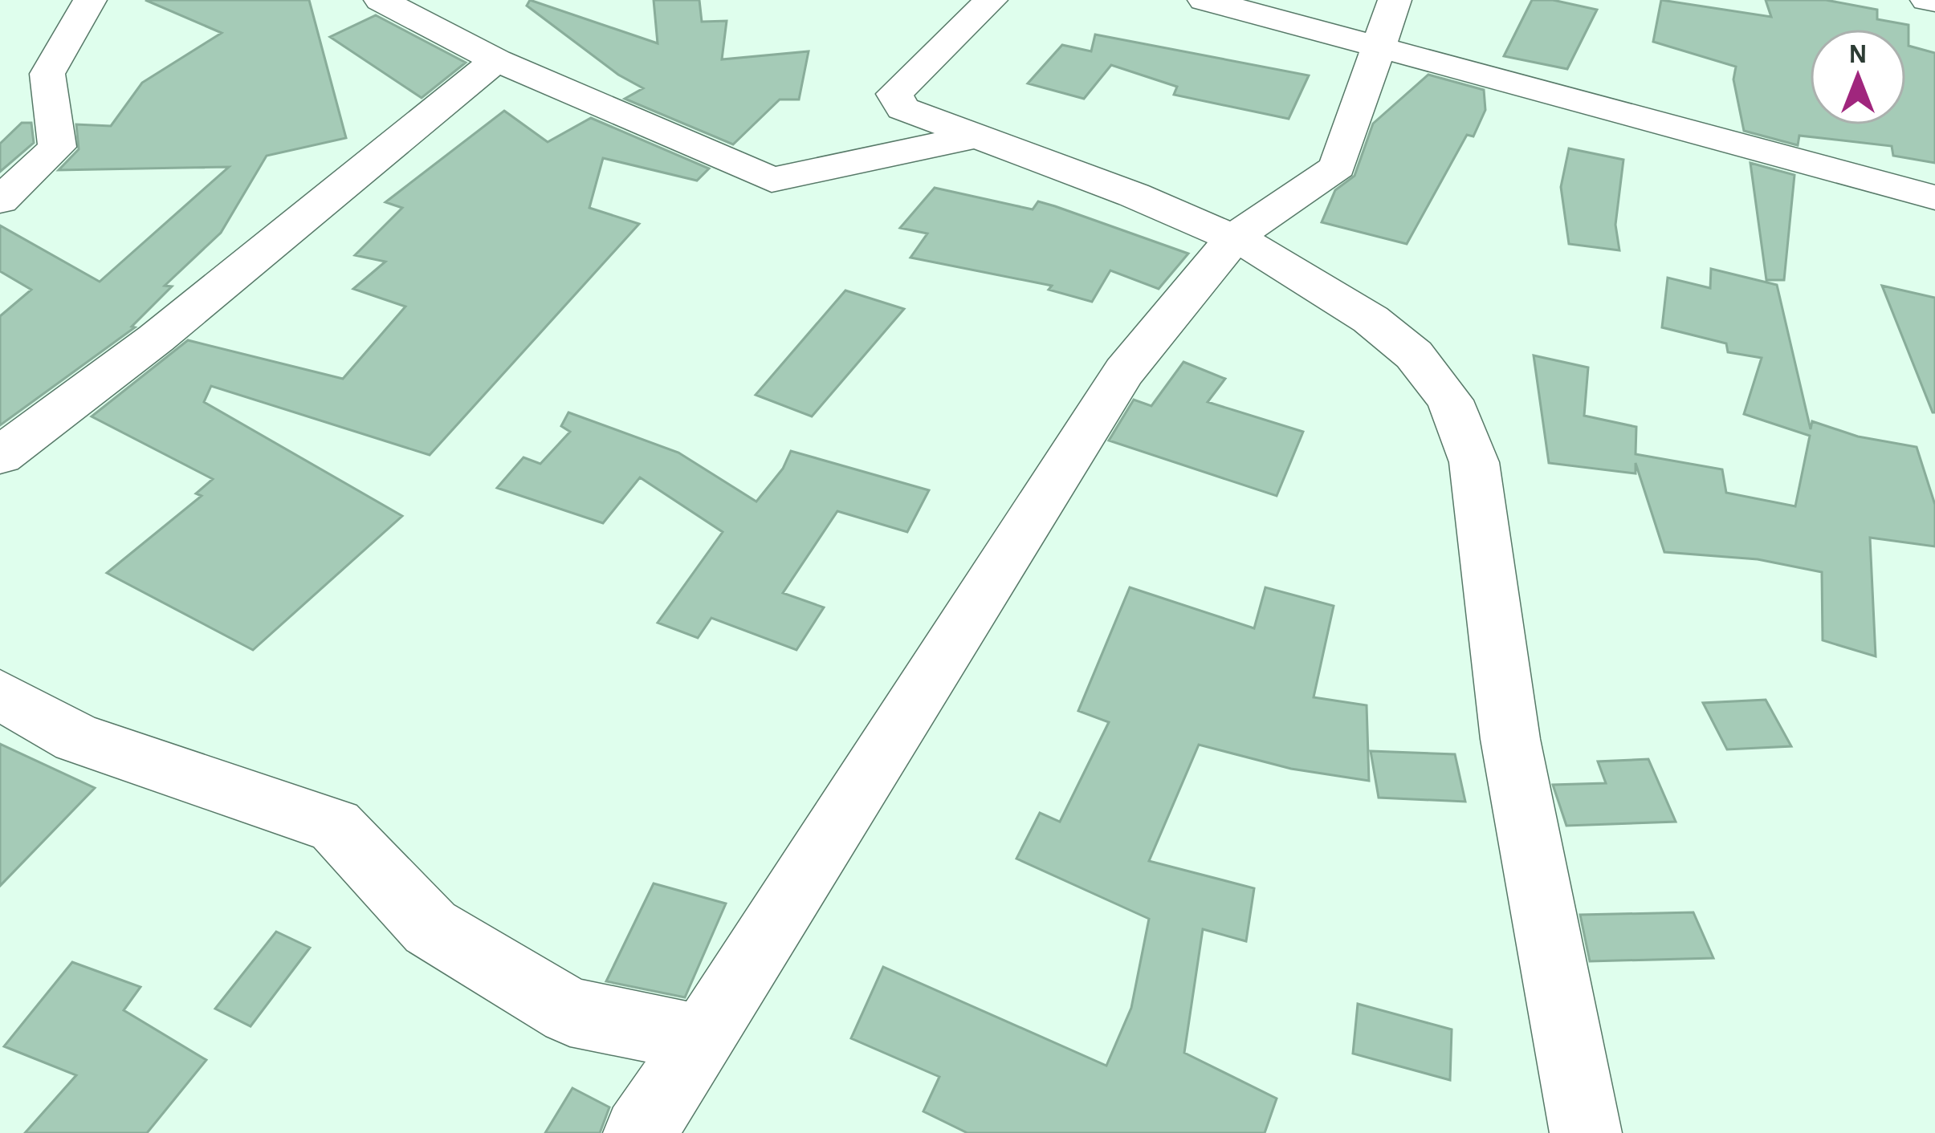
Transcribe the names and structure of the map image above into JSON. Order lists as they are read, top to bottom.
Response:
{
  "north": "top"
}
